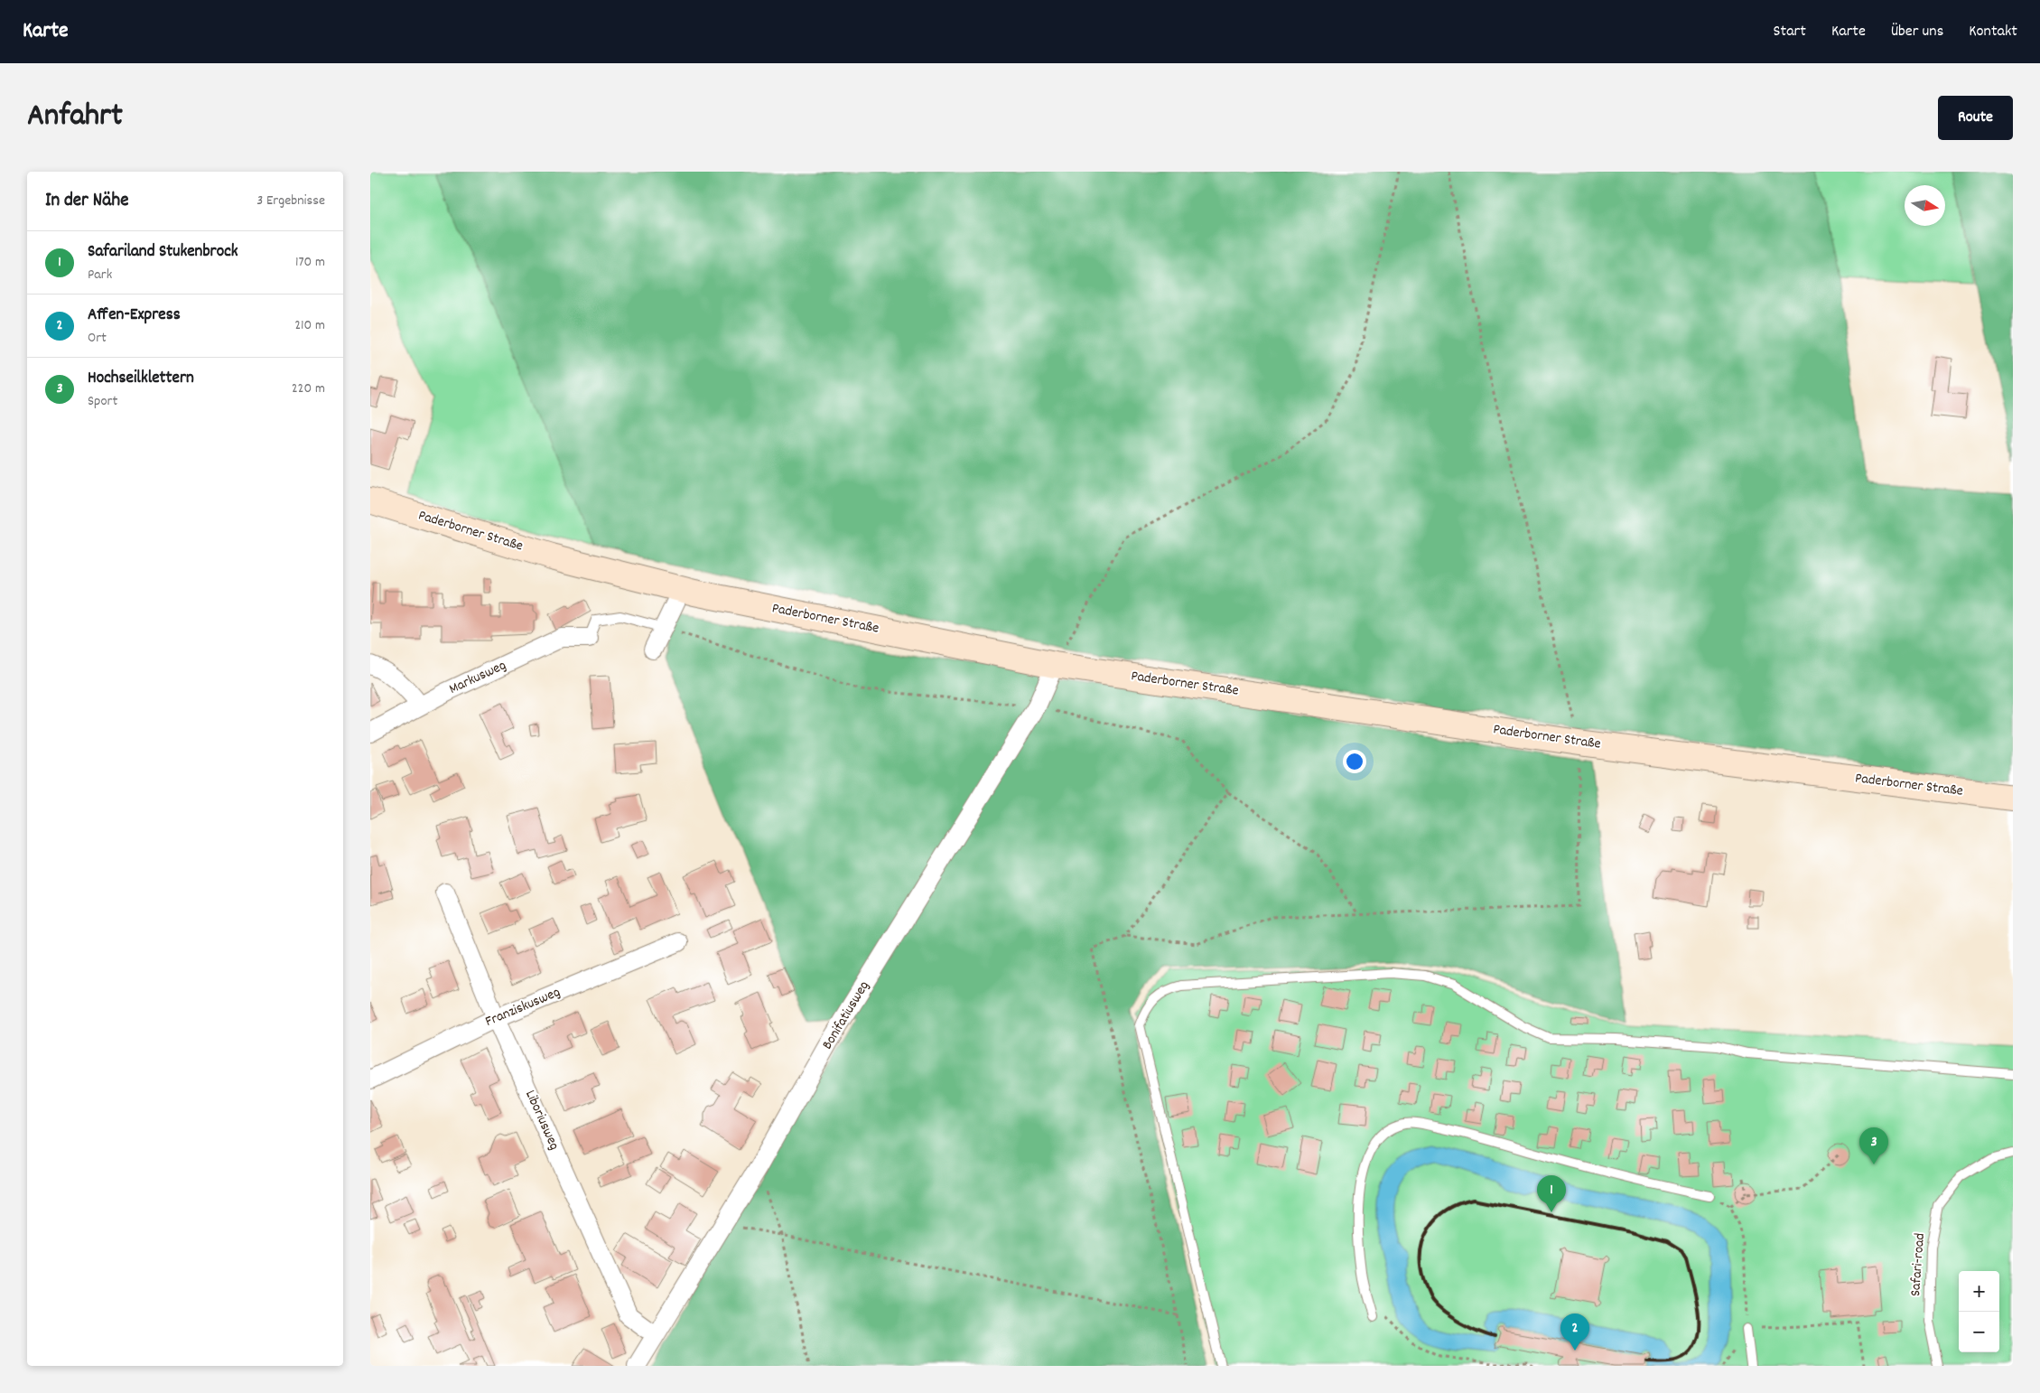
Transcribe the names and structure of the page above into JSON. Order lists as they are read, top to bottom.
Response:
{
  "streets": {
    "main road": ["Paderborner Straße"],
    "street": [
      "Markusweg",
      "Franziskusweg",
      "Bonifatiusweg",
      "Liboriusweg"
    ],
    "lane": ["Safari-road"]
  },
  "crossings": [
    ["Paderborner Straße", "Bonifatiusweg"],
    ["Franziskusweg", "Liboriusweg"],
    ["Bonifatiusweg", "Liboriusweg"]
  ],
  "north": "right",
  "page": {
    "header": "Karte",
    "nav": [
      "Start",
      "Karte",
      "Über uns",
      "Kontakt"
    ],
    "title": "Anfahrt",
    "buttons": "Route",
    "heading": ["In der Nähe", "3 Ergebnisse"],
    "list": [
      {
        "mark": "1",
        "name": "Safariland Stukenbrock",
        "note": "Park",
        "value": "170 m"
      },
      {
        "mark": "2",
        "name": "Affen-Express",
        "note": "Ort",
        "value": "210 m"
      },
      {
        "mark": "3",
        "name": "Hochseilklettern",
        "note": "Sport",
        "value": "220 m"
      }
    ],
    "pins": ["3", "1", "2"],
    "map_buttons": ["+", "−"]
  }
}
